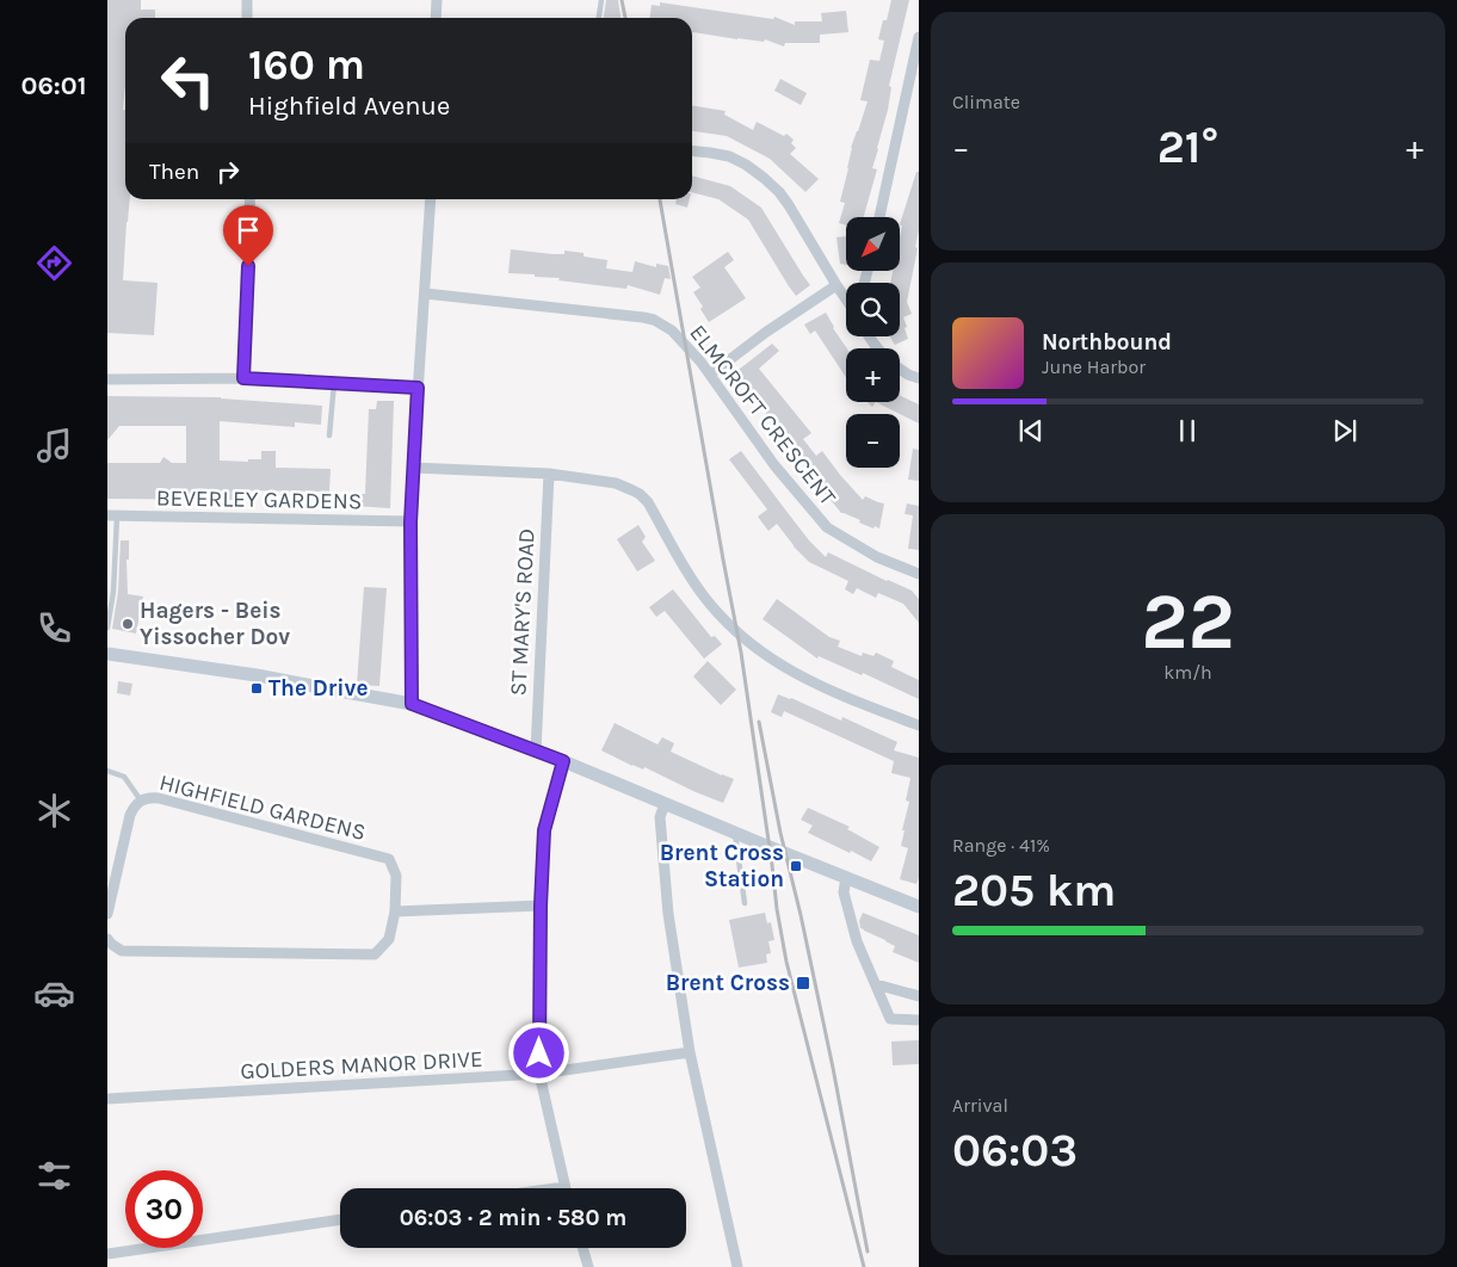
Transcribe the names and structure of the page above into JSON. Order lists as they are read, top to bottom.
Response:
{
  "streets": {
    "street": [
      "ELMCROFT CRESCENT",
      "BEVERLEY GARDENS",
      "ST MARY'S ROAD",
      "HIGHFIELD GARDENS",
      "GOLDERS MANOR DRIVE"
    ]
  },
  "places": {
    "other": ["Hagers - Beis Yissocher Dov"],
    "transit": ["The Drive", "Brent Cross Station", "Brent Cross"]
  },
  "north": "bottom left",
  "page": {
    "tabs": "06:01",
    "tile": [
      "Climate",
      ["22", "km/h"],
      ["Range · 41%", "205 km"],
      ["Arrival", "06:03"]
    ],
    "turn": ["160 m", "Highfield Avenue"],
    "heat": ["−", "21°", "+"],
    "then": "Then",
    "map_buttons": ["+", "−"],
    "song": ["Northbound", "June Harbor"],
    "limit": "30",
    "trip": "06:03 · 2 min · 580 m"
  }
}
